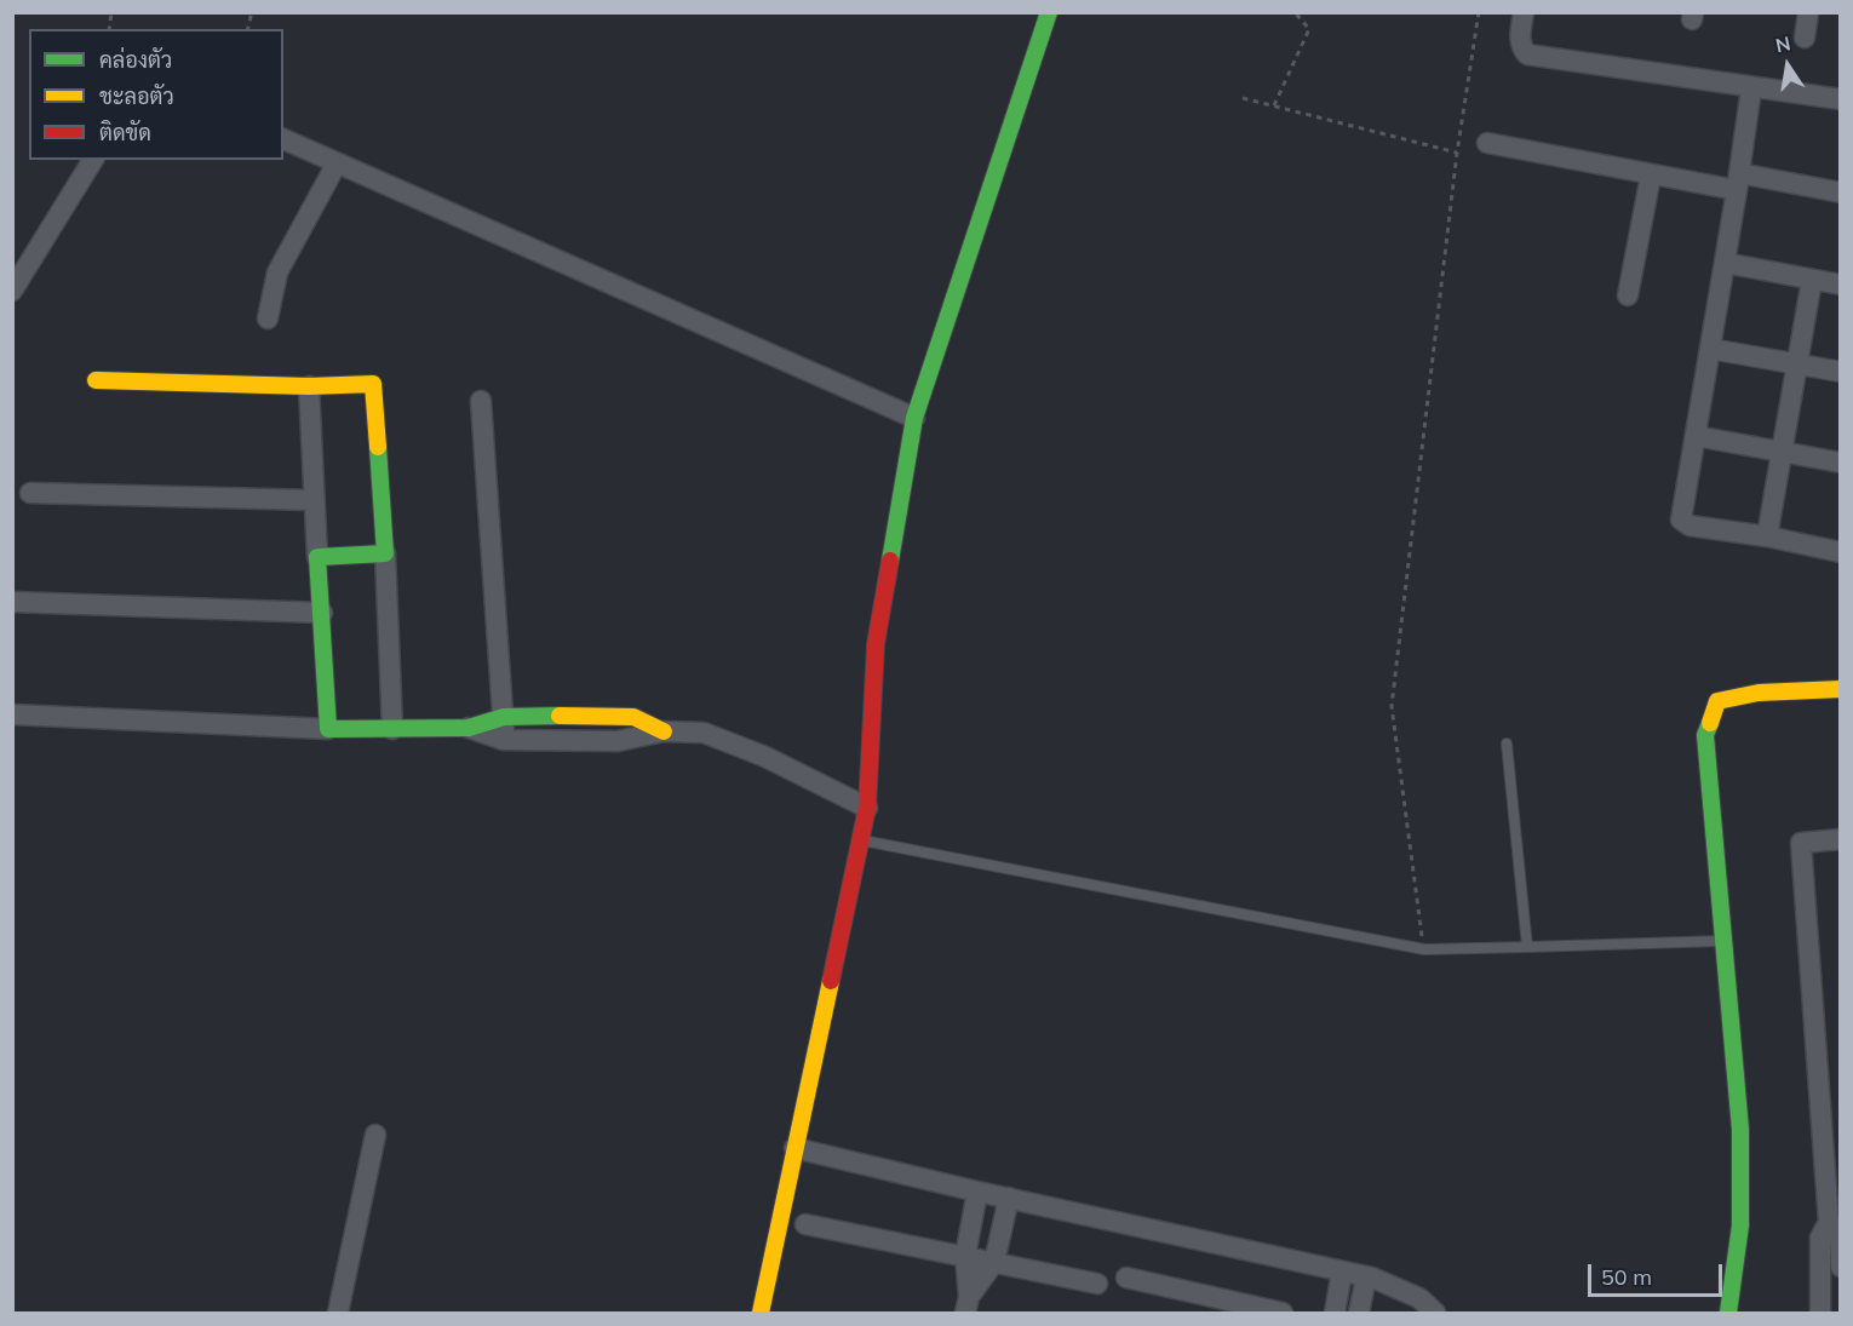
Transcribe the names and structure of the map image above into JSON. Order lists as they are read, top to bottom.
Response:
{
  "legend": ["คล่องตัว", "ชะลอตัว", "ติดขัด"],
  "scale_bar": "50 m",
  "north": "top"
}
